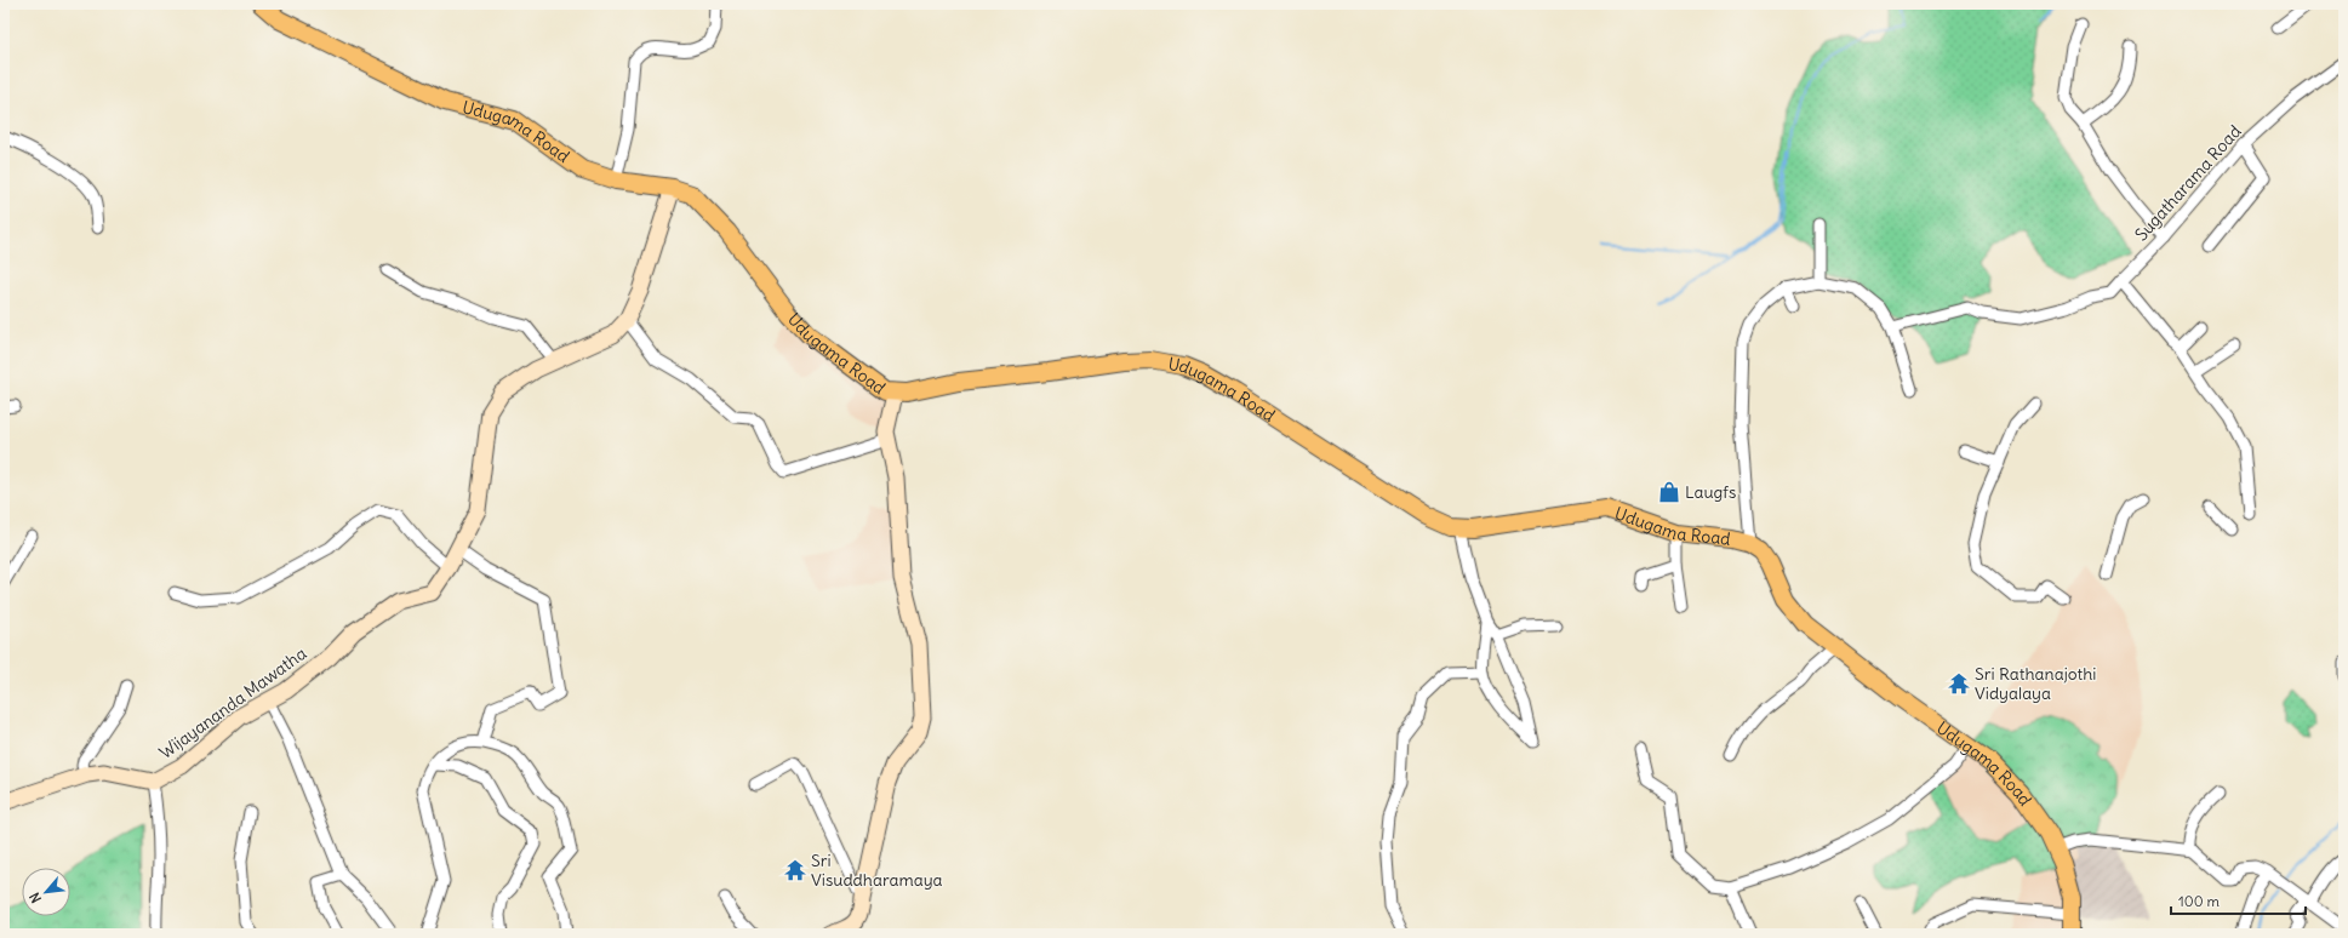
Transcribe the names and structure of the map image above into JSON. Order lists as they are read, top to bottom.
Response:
{
  "streets": {
    "main road": ["Udugama Road"],
    "street": ["Sugatharama Road", "Wijayananda Mawatha"]
  },
  "crossings": [
    ["Udugama Road", "Wijayananda Mawatha"]
  ],
  "places": {
    "shop": ["Laugfs"],
    "temple": ["Sri Rathanajothi Vidyalaya", "Sri Visuddharamaya"]
  },
  "scale_bar": "100 m",
  "north": "bottom left"
}
